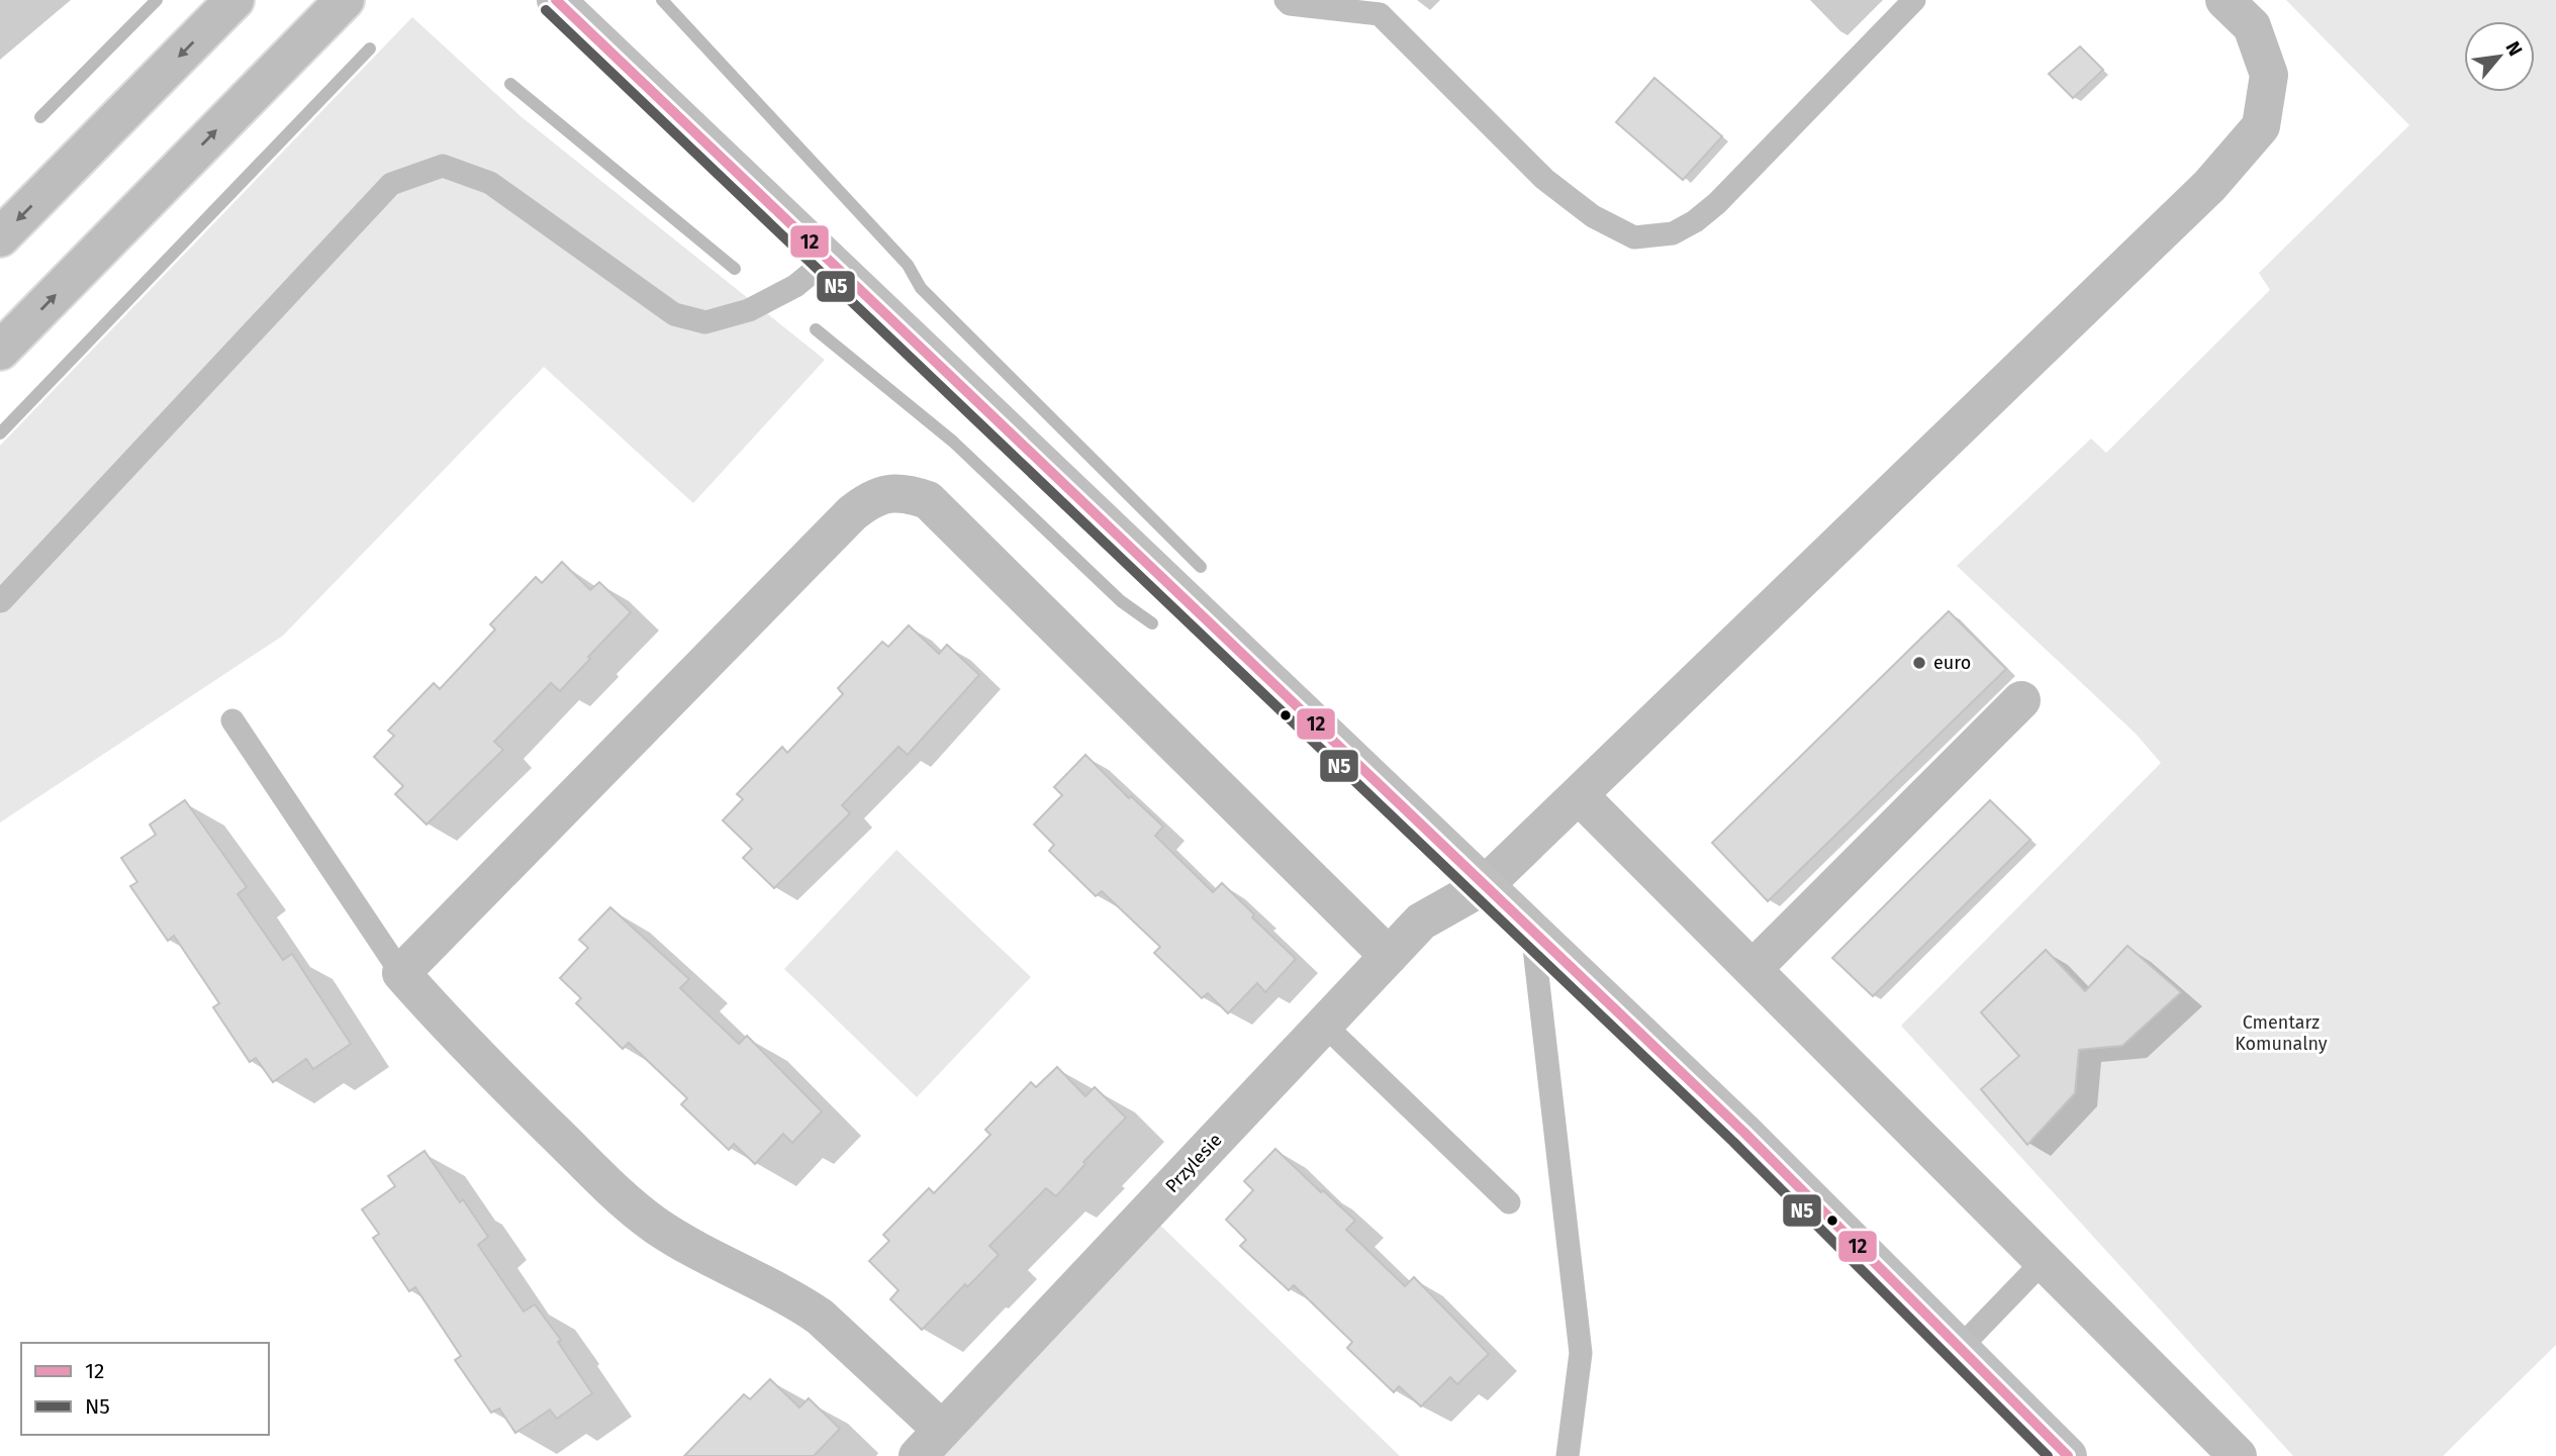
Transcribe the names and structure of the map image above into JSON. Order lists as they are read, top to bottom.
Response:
{
  "streets": {
    "street": ["Przylesie"]
  },
  "parks": ["Cmentarz Komunalny"],
  "places": ["euro"],
  "lines": ["transit line 12", "transit line N5"],
  "legend": ["12", "N5"],
  "north": "top right"
}
